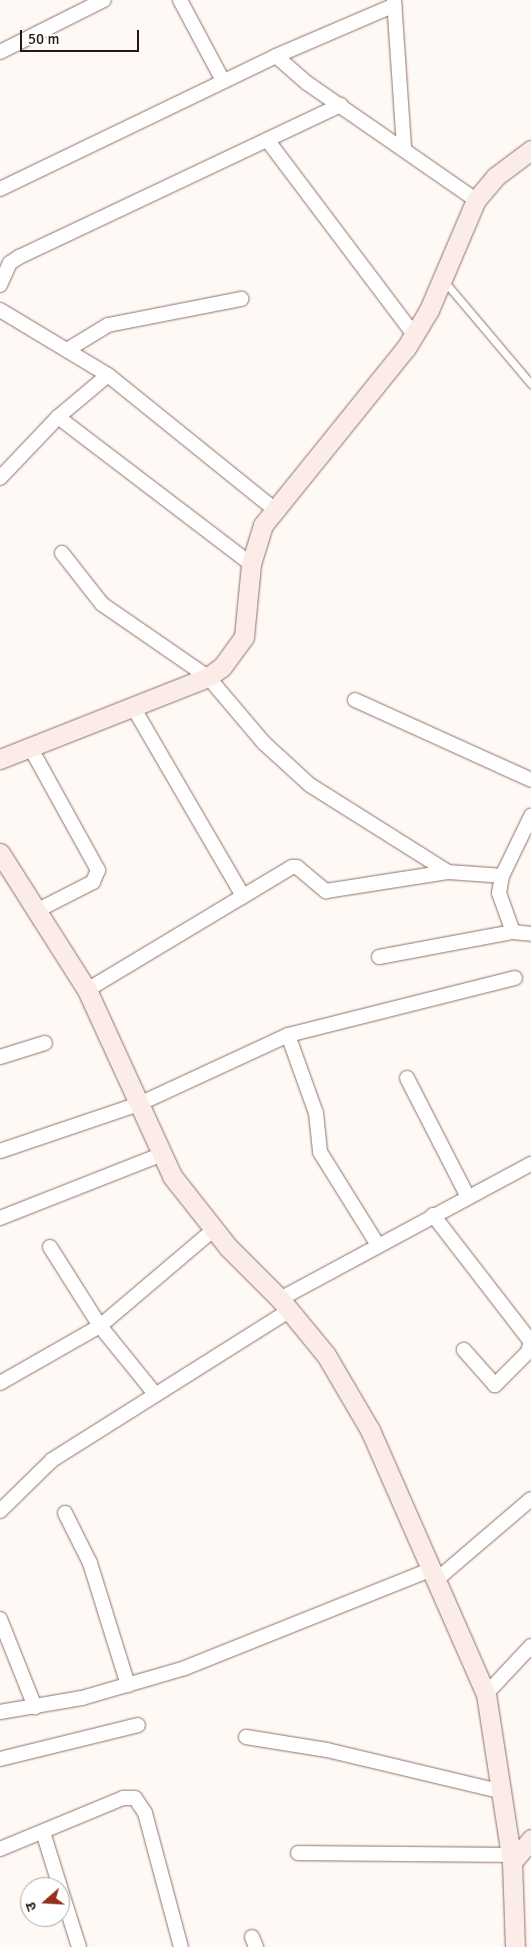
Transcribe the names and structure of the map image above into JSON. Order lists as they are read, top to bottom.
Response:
{
  "scale_bar": "50 m",
  "north": "left"
}
